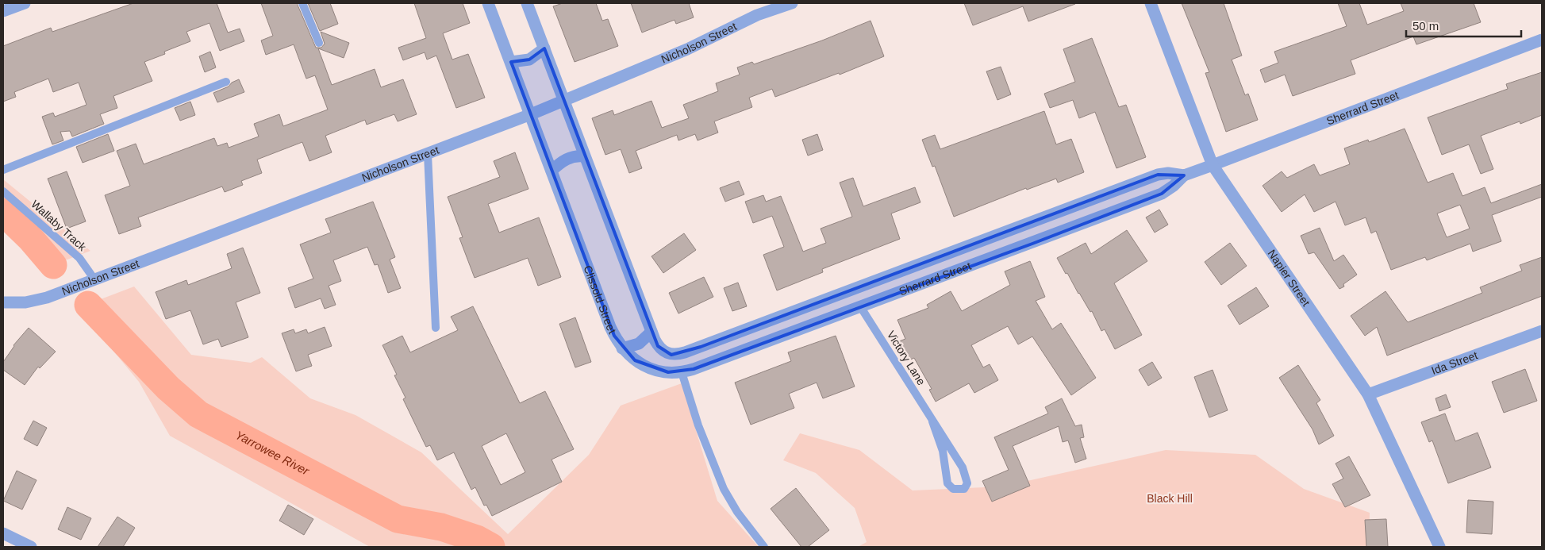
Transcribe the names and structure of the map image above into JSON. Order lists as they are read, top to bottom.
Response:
{
  "streets": {
    "street": [
      "Nicholson Street",
      "Sherrard Street",
      "Napier Street",
      "Clissold Street",
      "Ida Street"
    ],
    "lane": ["Wallaby Track", "Victory Lane"]
  },
  "crossings": [
    ["Nicholson Street", "Wallaby Track"],
    ["Nicholson Street", "Clissold Street"],
    ["Sherrard Street", "Napier Street"],
    ["Sherrard Street", "Clissold Street"],
    ["Sherrard Street", "Victory Lane"],
    ["Napier Street", "Ida Street"]
  ],
  "water": ["Yarrowee River"],
  "parks": ["Black Hill"],
  "scale_bar": "50 m"
}
